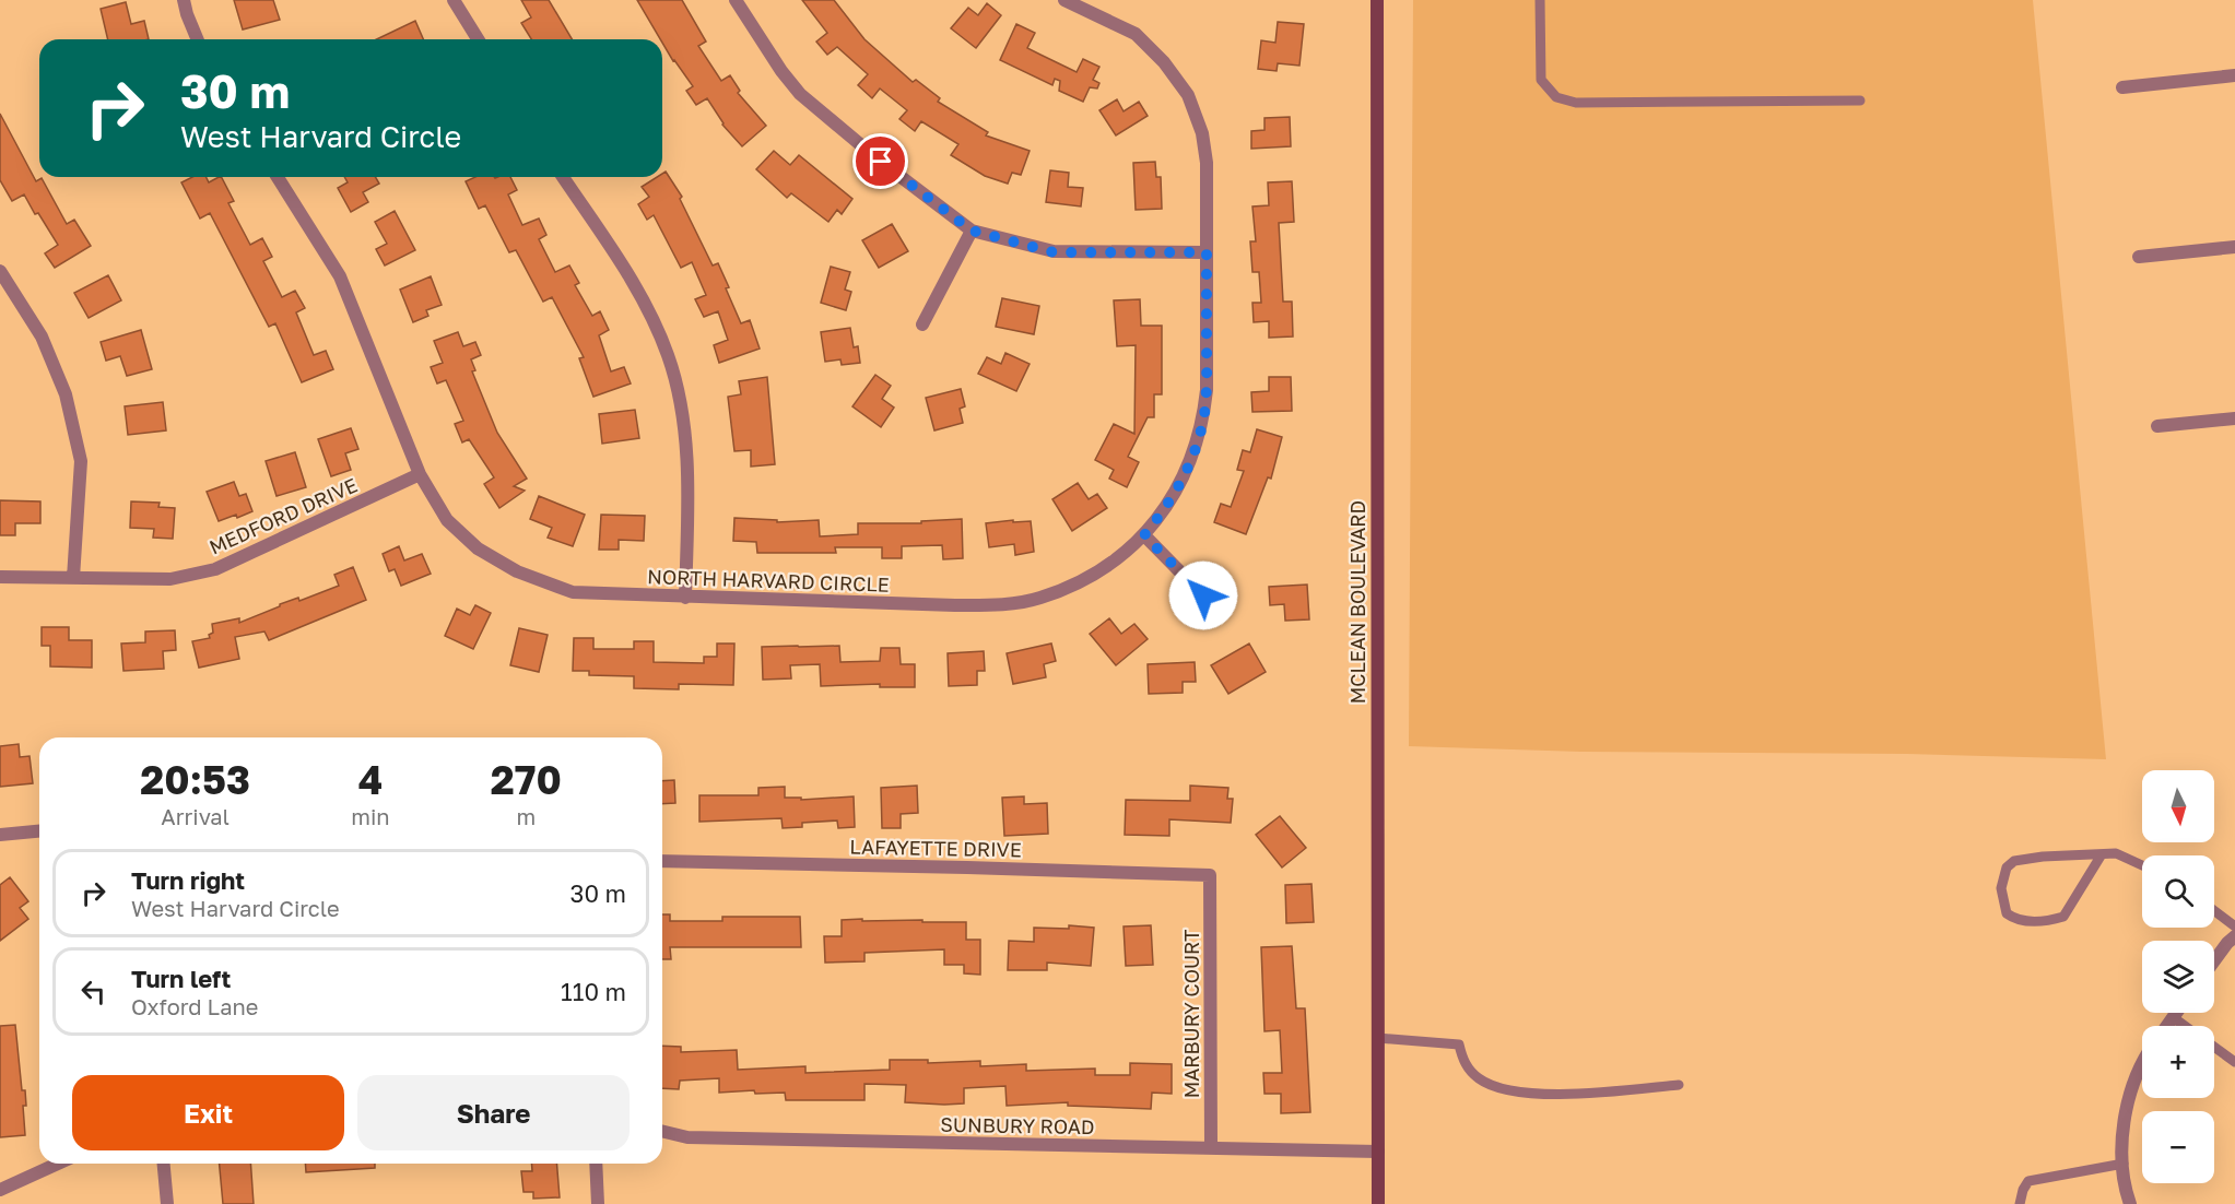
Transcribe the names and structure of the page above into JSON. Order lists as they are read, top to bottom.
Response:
{
  "streets": {
    "main road": ["MCLEAN BOULEVARD"],
    "street": [
      "MEDFORD DRIVE",
      "NORTH HARVARD CIRCLE",
      "LAFAYETTE DRIVE",
      "MARBURY COURT",
      "SUNBURY ROAD"
    ]
  },
  "crossings": [
    ["MEDFORD DRIVE", "NORTH HARVARD CIRCLE"],
    ["MCLEAN BOULEVARD", "SUNBURY ROAD"],
    ["LAFAYETTE DRIVE", "MARBURY COURT"],
    ["MARBURY COURT", "SUNBURY ROAD"]
  ],
  "north": "bottom",
  "page": {
    "turn": ["30 m", "West Harvard Circle"],
    "eta": [
      "20:53",
      "Arrival",
      "4",
      "min",
      "270",
      "m"
    ],
    "map_buttons": ["+", "−"],
    "list": [
      {
        "name": "Turn right",
        "note": "West Harvard Circle",
        "value": "30 m"
      },
      {
        "name": "Turn left",
        "note": "Oxford Lane",
        "value": "110 m"
      }
    ],
    "buttons": ["Exit", "Share"]
  }
}
